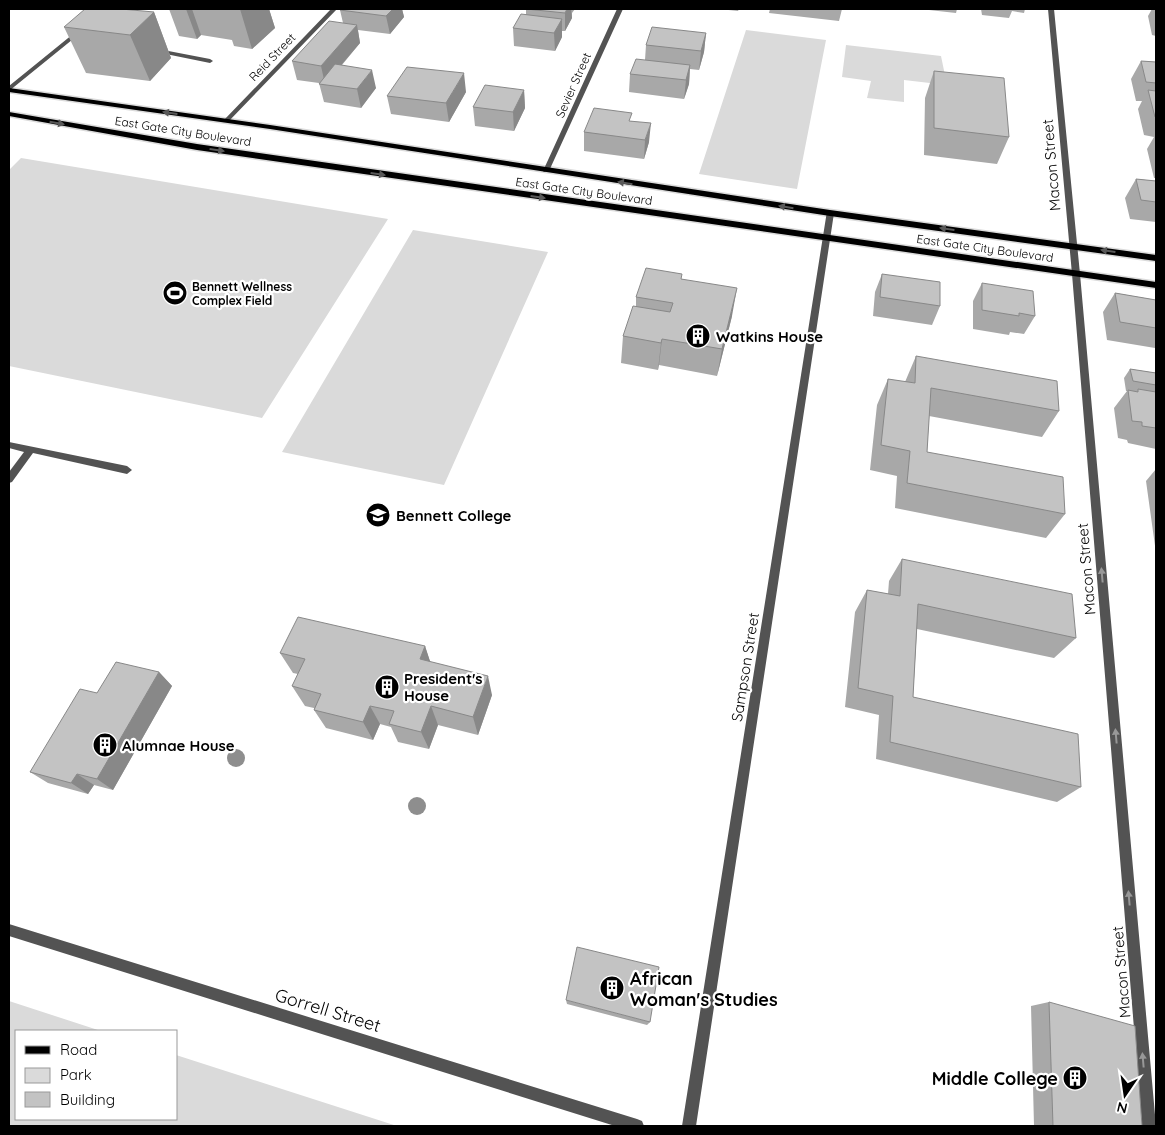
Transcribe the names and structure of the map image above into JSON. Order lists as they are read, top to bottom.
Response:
{
  "streets": {
    "main road": ["East Gate City Boulevard"],
    "street": [
      "Reid Street",
      "Sevier Street",
      "Macon Street",
      "Sampson Street",
      "Gorrell Street"
    ]
  },
  "crossings": [
    ["Reid Street", "East Gate City Boulevard"],
    ["Sevier Street", "East Gate City Boulevard"],
    ["East Gate City Boulevard", "Macon Street"],
    ["East Gate City Boulevard", "Sampson Street"]
  ],
  "one_way": ["Macon Street"],
  "places": {
    "sports": ["Bennett Wellness Complex Field"],
    "building": [
      "Watkins House",
      "President's House",
      "Alumnae House",
      "African Woman's Studies",
      "Middle College"
    ],
    "school or university": ["Bennett College"]
  },
  "legend": ["Road", "Park", "Building"],
  "north": "bottom"
}
